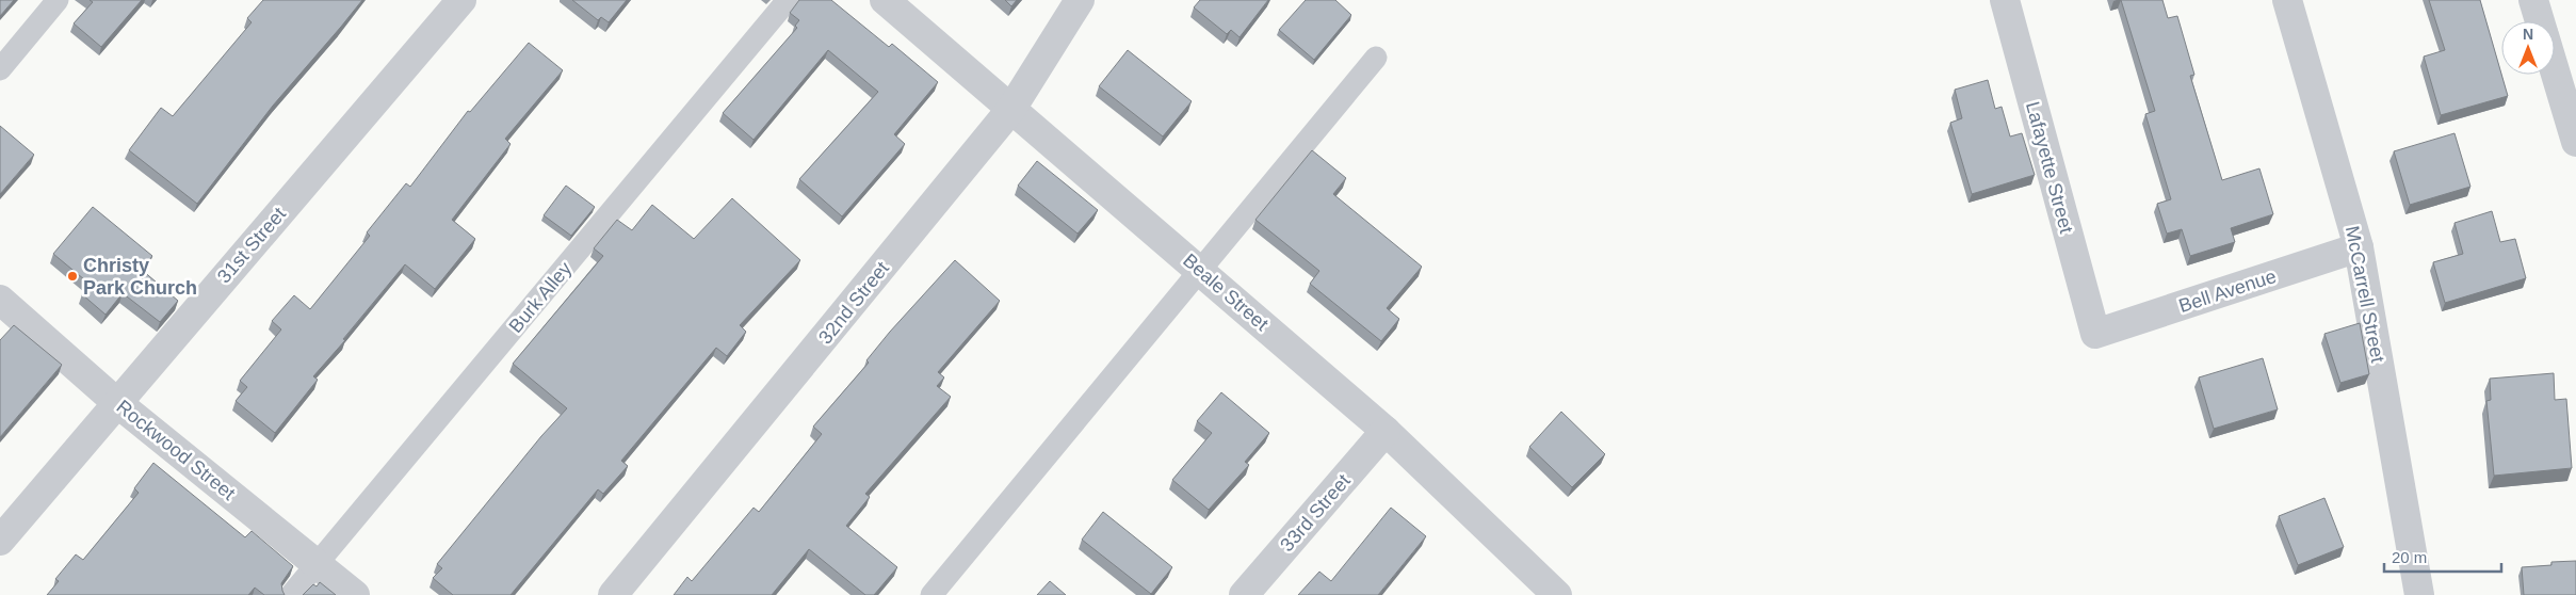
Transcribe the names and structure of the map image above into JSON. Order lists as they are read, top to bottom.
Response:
{
  "streets": {
    "street": [
      "Lafayette Street",
      "31st Street",
      "Bell Avenue",
      "Beale Street",
      "McCarrell Street",
      "32nd Street",
      "Rockwood Street",
      "33rd Street"
    ],
    "lane": ["Burk Alley"]
  },
  "crossings": [
    ["Lafayette Street", "Bell Avenue"],
    ["31st Street", "Rockwood Street"],
    ["Bell Avenue", "McCarrell Street"],
    ["Beale Street", "32nd Street"],
    ["Beale Street", "33rd Street"],
    ["Burk Alley", "Rockwood Street"]
  ],
  "places": ["Christy Park Church"],
  "scale_bar": "20 m",
  "north": "top"
}
